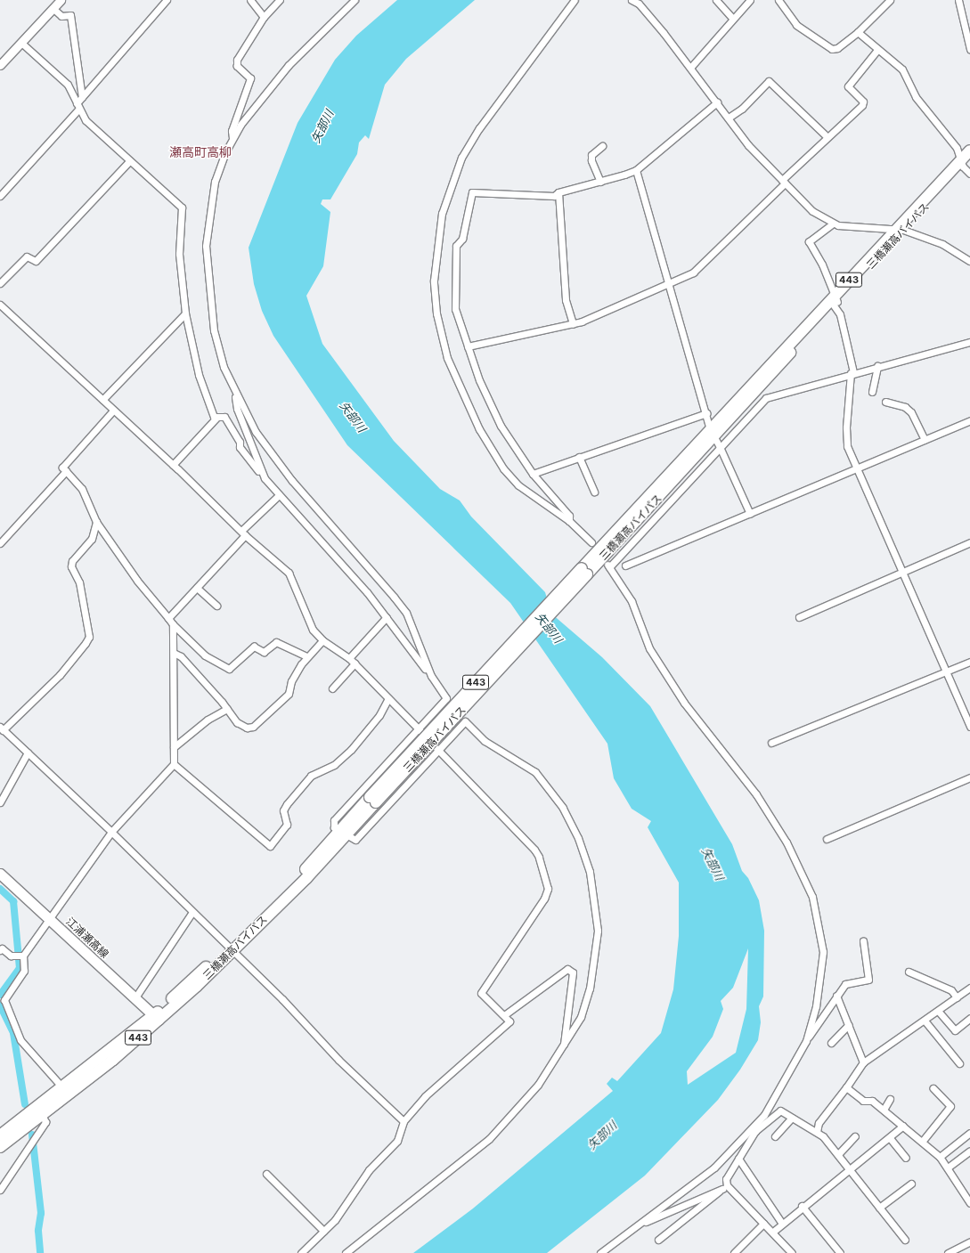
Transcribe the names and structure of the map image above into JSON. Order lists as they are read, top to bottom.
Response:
{
  "streets": {
    "highway": ["三橋瀬高バイパス", "443"],
    "main road": ["江浦瀬高線"]
  },
  "crossings": [
    ["三橋瀬高バイパス", "江浦瀬高線"]
  ],
  "districts": ["瀬高町高柳"],
  "water": ["矢部川"]
}
